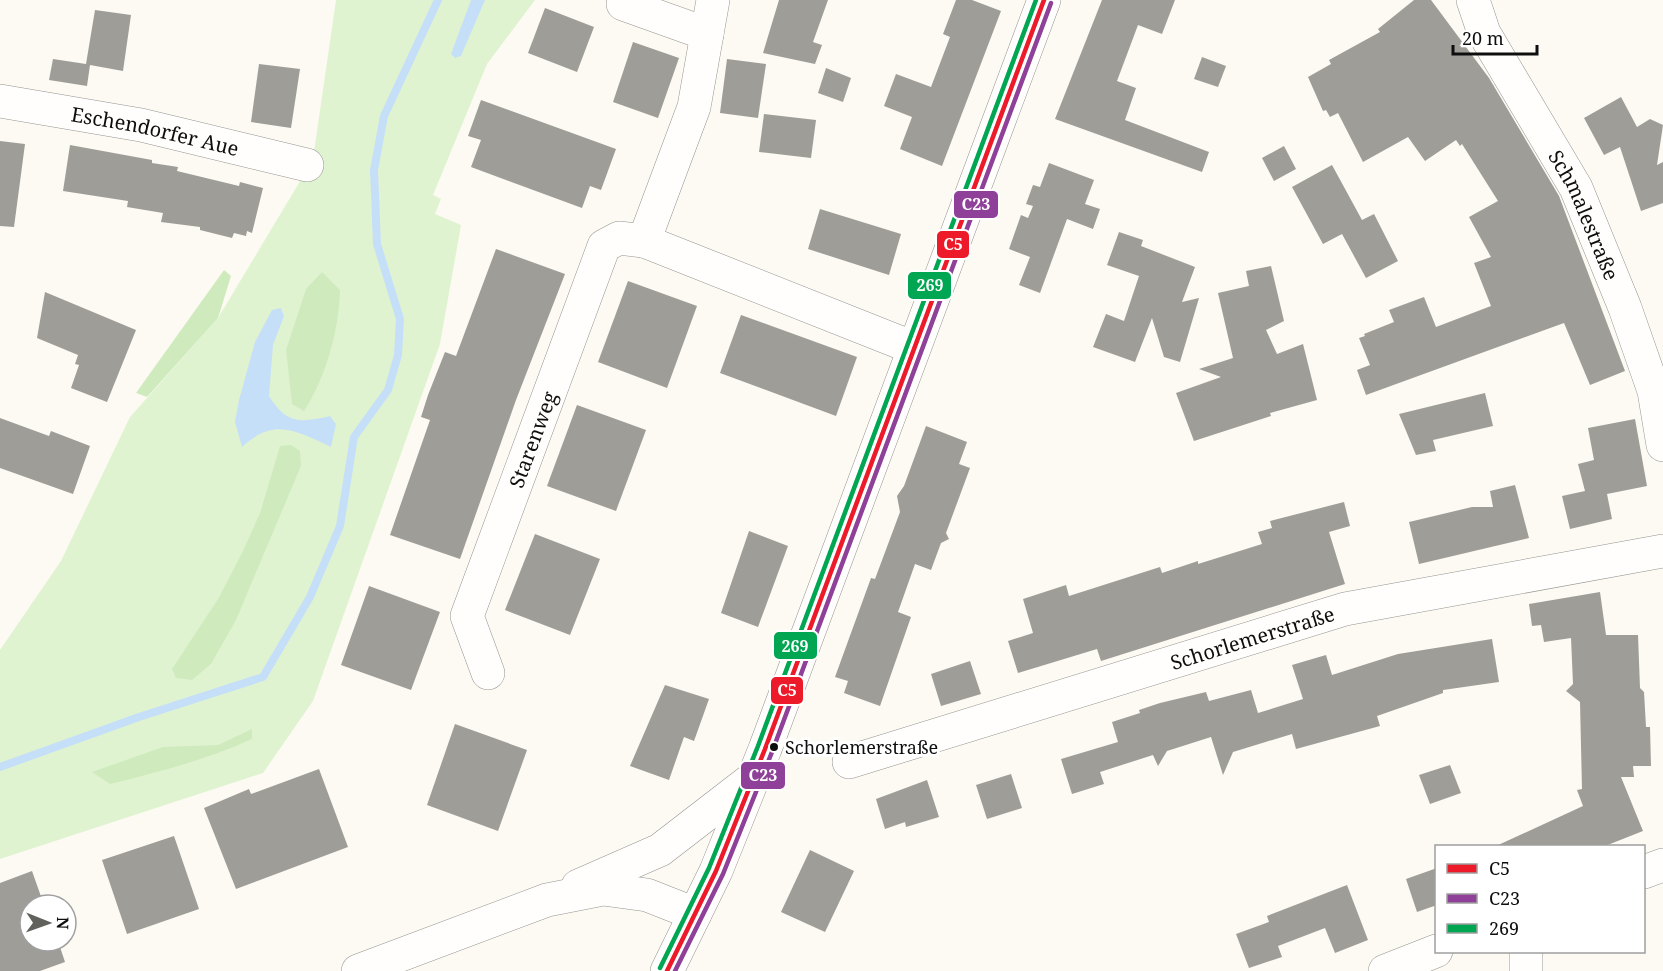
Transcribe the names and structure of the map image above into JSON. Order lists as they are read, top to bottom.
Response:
{
  "streets": {
    "street": [
      "Eschendorfer Aue",
      "Schmalestraße",
      "Starenweg",
      "Schorlemerstraße"
    ]
  },
  "places": ["Schorlemerstraße"],
  "lines": ["transit line C5", "transit line 269", "transit line C23"],
  "legend": ["C5", "C23", "269"],
  "scale_bar": "20 m",
  "north": "right"
}
